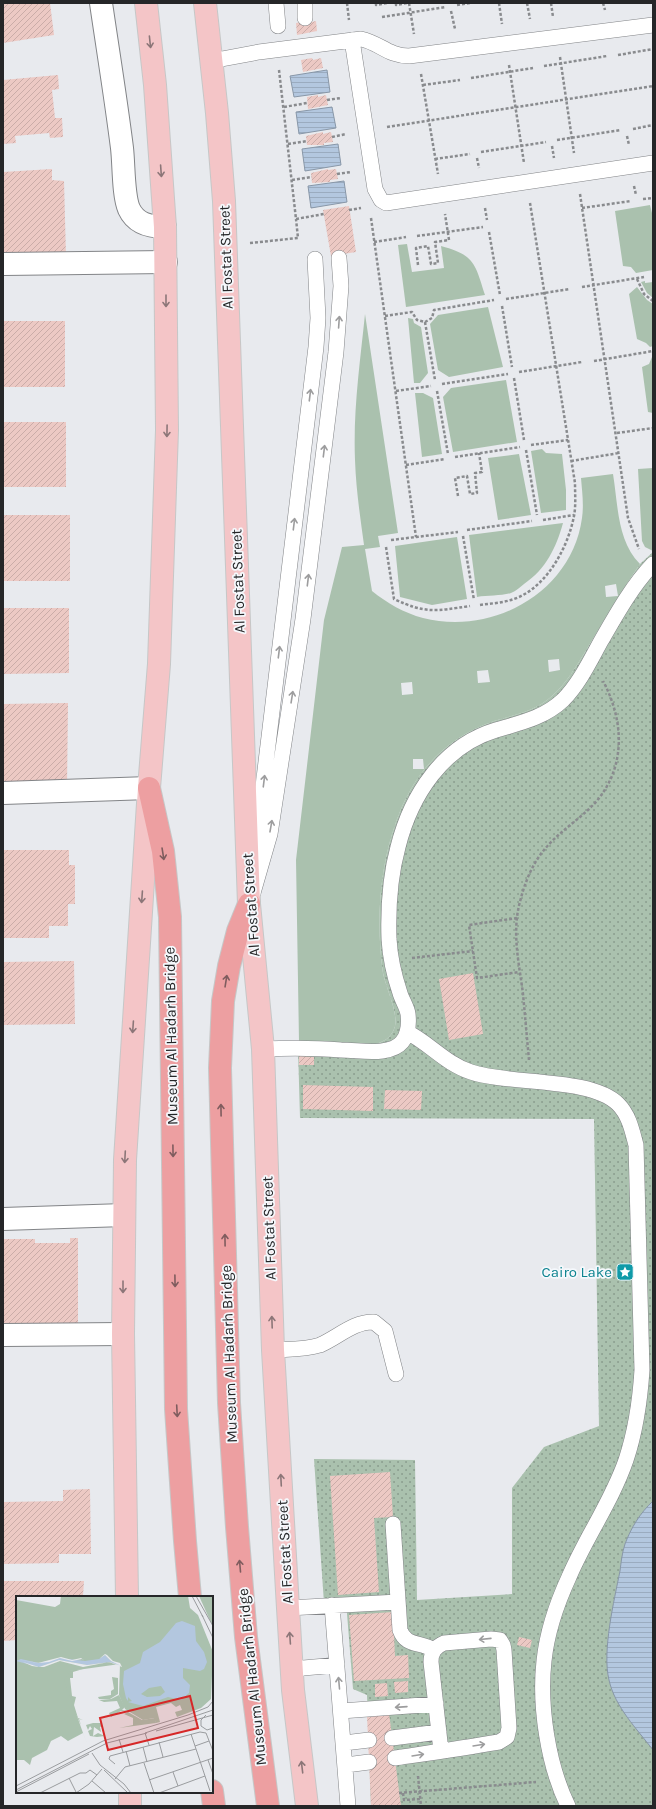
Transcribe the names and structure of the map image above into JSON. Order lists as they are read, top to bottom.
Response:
{
  "streets": {
    "highway": ["Museum Al Hadarh Bridge"],
    "main road": ["Al Fostat Street"]
  },
  "crossings": [
    ["Al Fostat Street", "Museum Al Hadarh Bridge"]
  ],
  "places": {
    "place": ["Cairo Lake"]
  }
}
